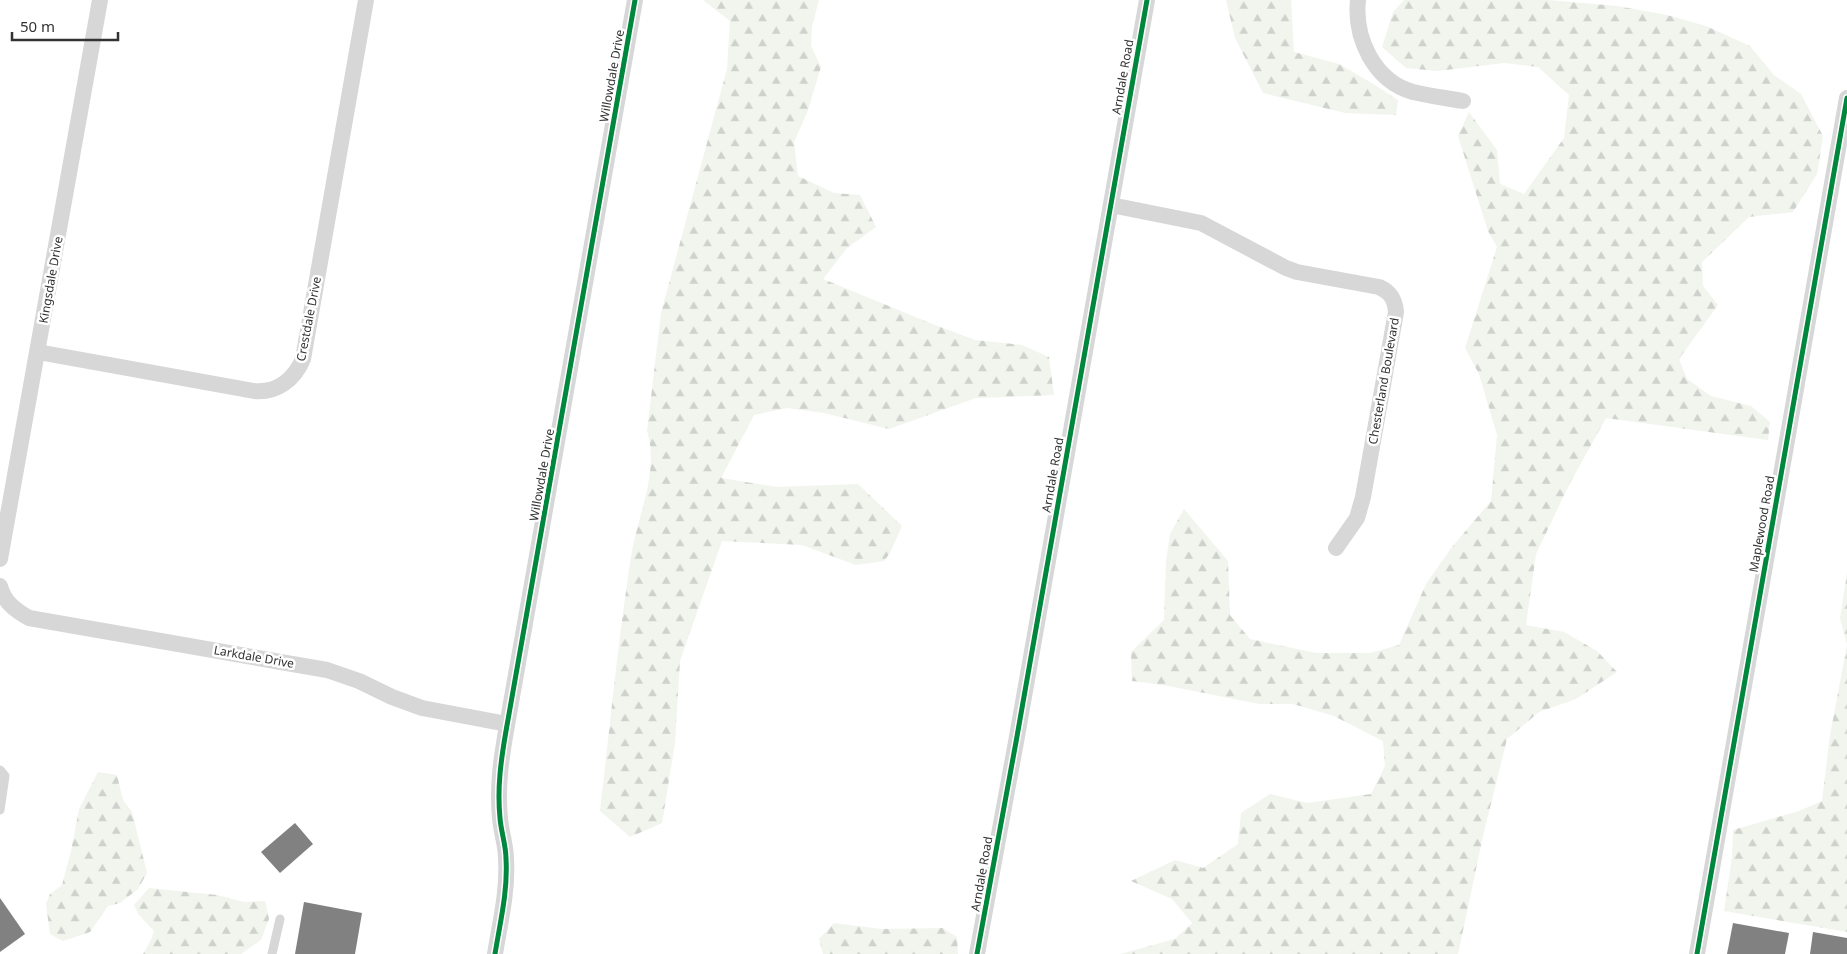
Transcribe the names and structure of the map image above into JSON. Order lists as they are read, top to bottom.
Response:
{
  "streets": {
    "street": [
      "Willowdale Drive",
      "Arndale Road",
      "Kingsdale Drive",
      "Crestdale Drive",
      "Chesterland Boulevard",
      "Maplewood Road",
      "Larkdale Drive"
    ]
  },
  "crossings": [
    ["Willowdale Drive", "Larkdale Drive"],
    ["Arndale Road", "Chesterland Boulevard"],
    ["Kingsdale Drive", "Crestdale Drive"]
  ],
  "scale_bar": "50 m"
}
